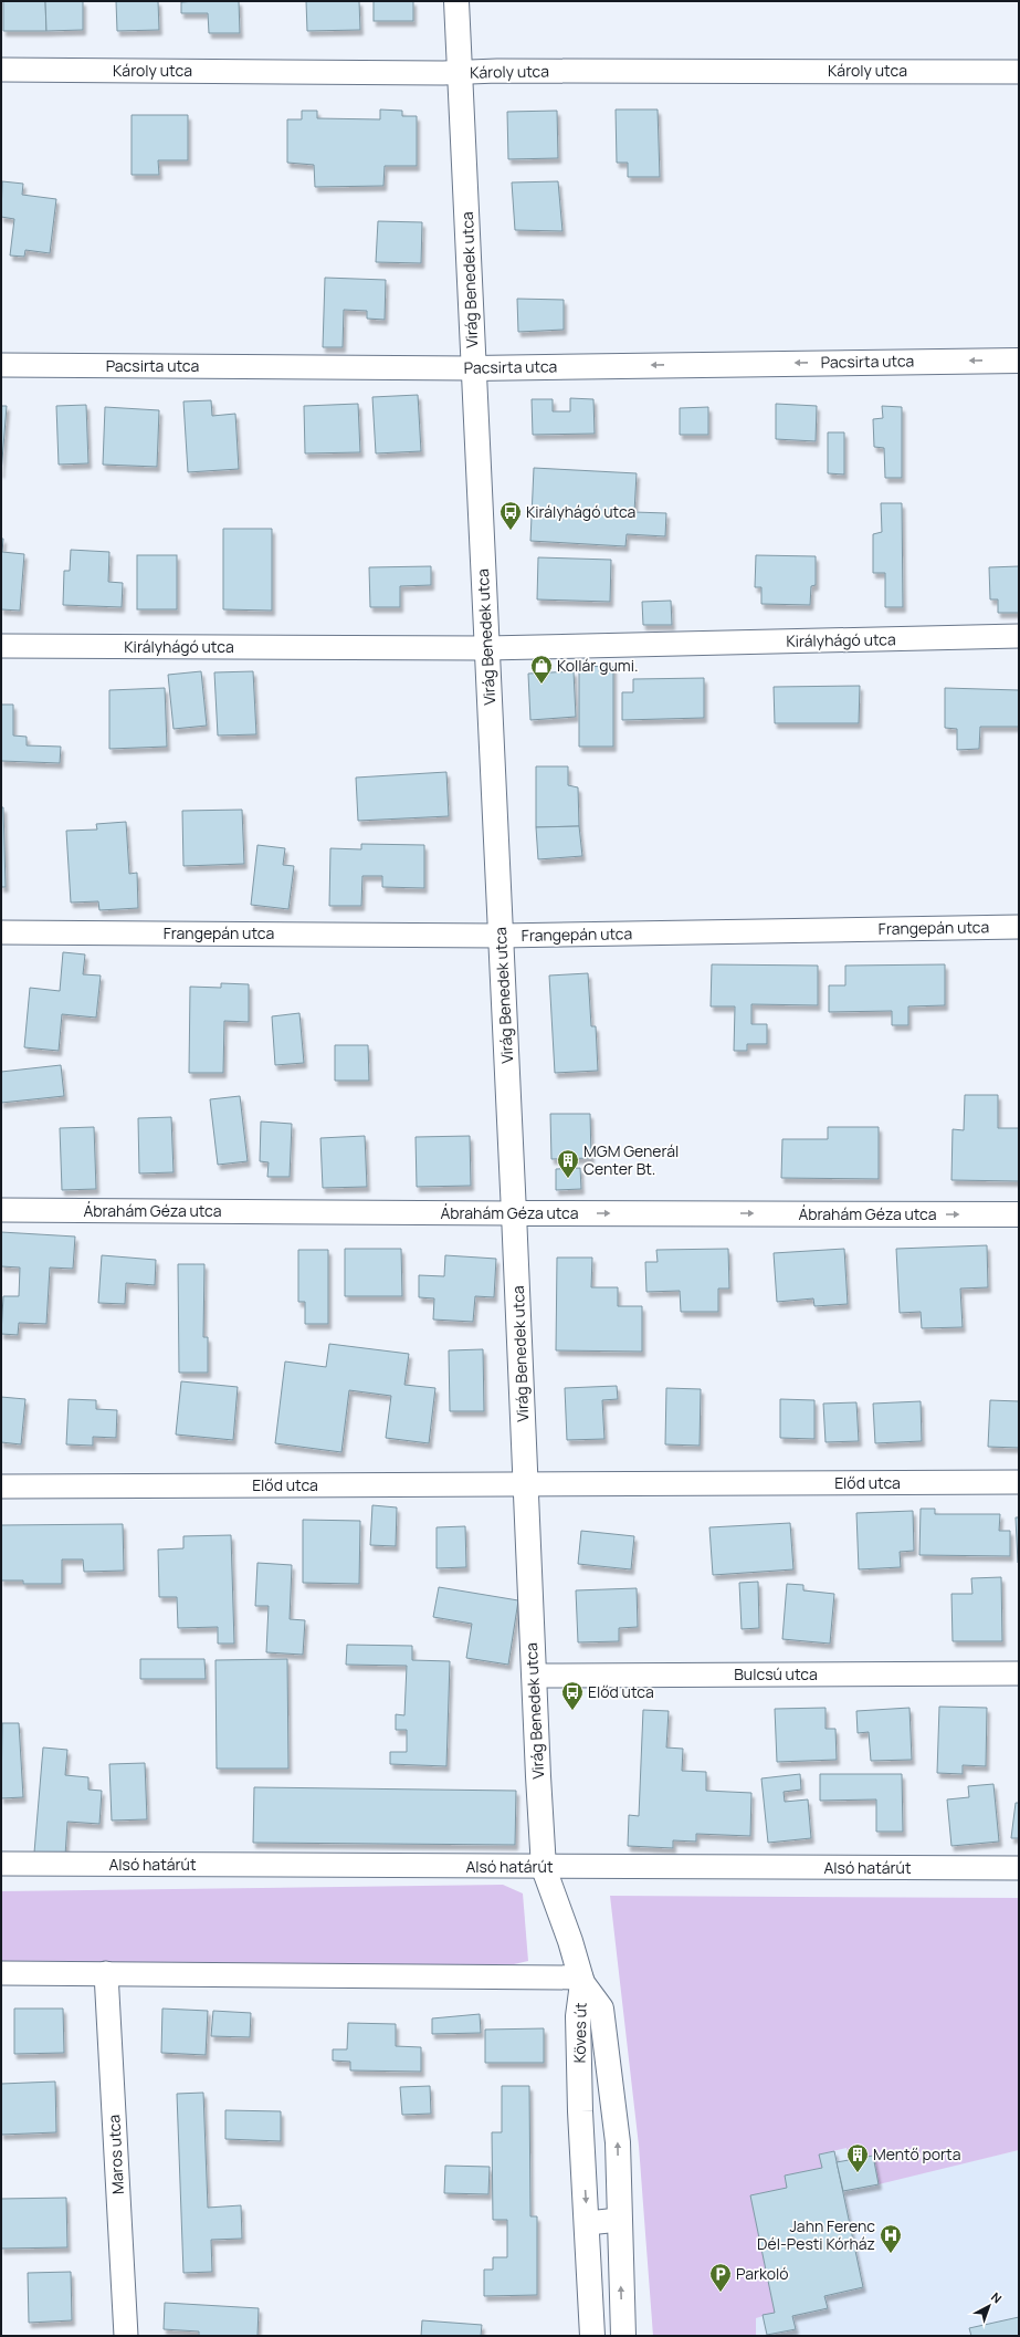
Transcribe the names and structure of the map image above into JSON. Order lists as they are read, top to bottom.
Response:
{
  "streets": {
    "street": [
      "Károly utca",
      "Virág Benedek utca",
      "Pacsirta utca",
      "Királyhágó utca",
      "Frangepán utca",
      "Ábrahám Géza utca",
      "Előd utca",
      "Bulcsú utca",
      "Alsó határút",
      "Köves út",
      "Maros utca"
    ]
  },
  "crossings": [
    ["Károly utca", "Virág Benedek utca"],
    ["Virág Benedek utca", "Pacsirta utca"],
    ["Virág Benedek utca", "Királyhágó utca"],
    ["Virág Benedek utca", "Frangepán utca"],
    ["Virág Benedek utca", "Ábrahám Géza utca"],
    ["Virág Benedek utca", "Előd utca"],
    ["Virág Benedek utca", "Bulcsú utca"],
    ["Virág Benedek utca", "Alsó határút"],
    ["Virág Benedek utca", "Köves út"]
  ],
  "one_way": ["Pacsirta utca", "Ábrahám Géza utca"],
  "places": {
    "bus stop": ["Királyhágó utca", "Előd utca"],
    "shop": ["Kollár gumi."],
    "building": ["MGM Generál Center Bt.", "Mentő porta"],
    "hospital": ["Jahn Ferenc Dél-Pesti Kórház"],
    "parking": ["Parkoló"]
  },
  "north": "top right"
}
